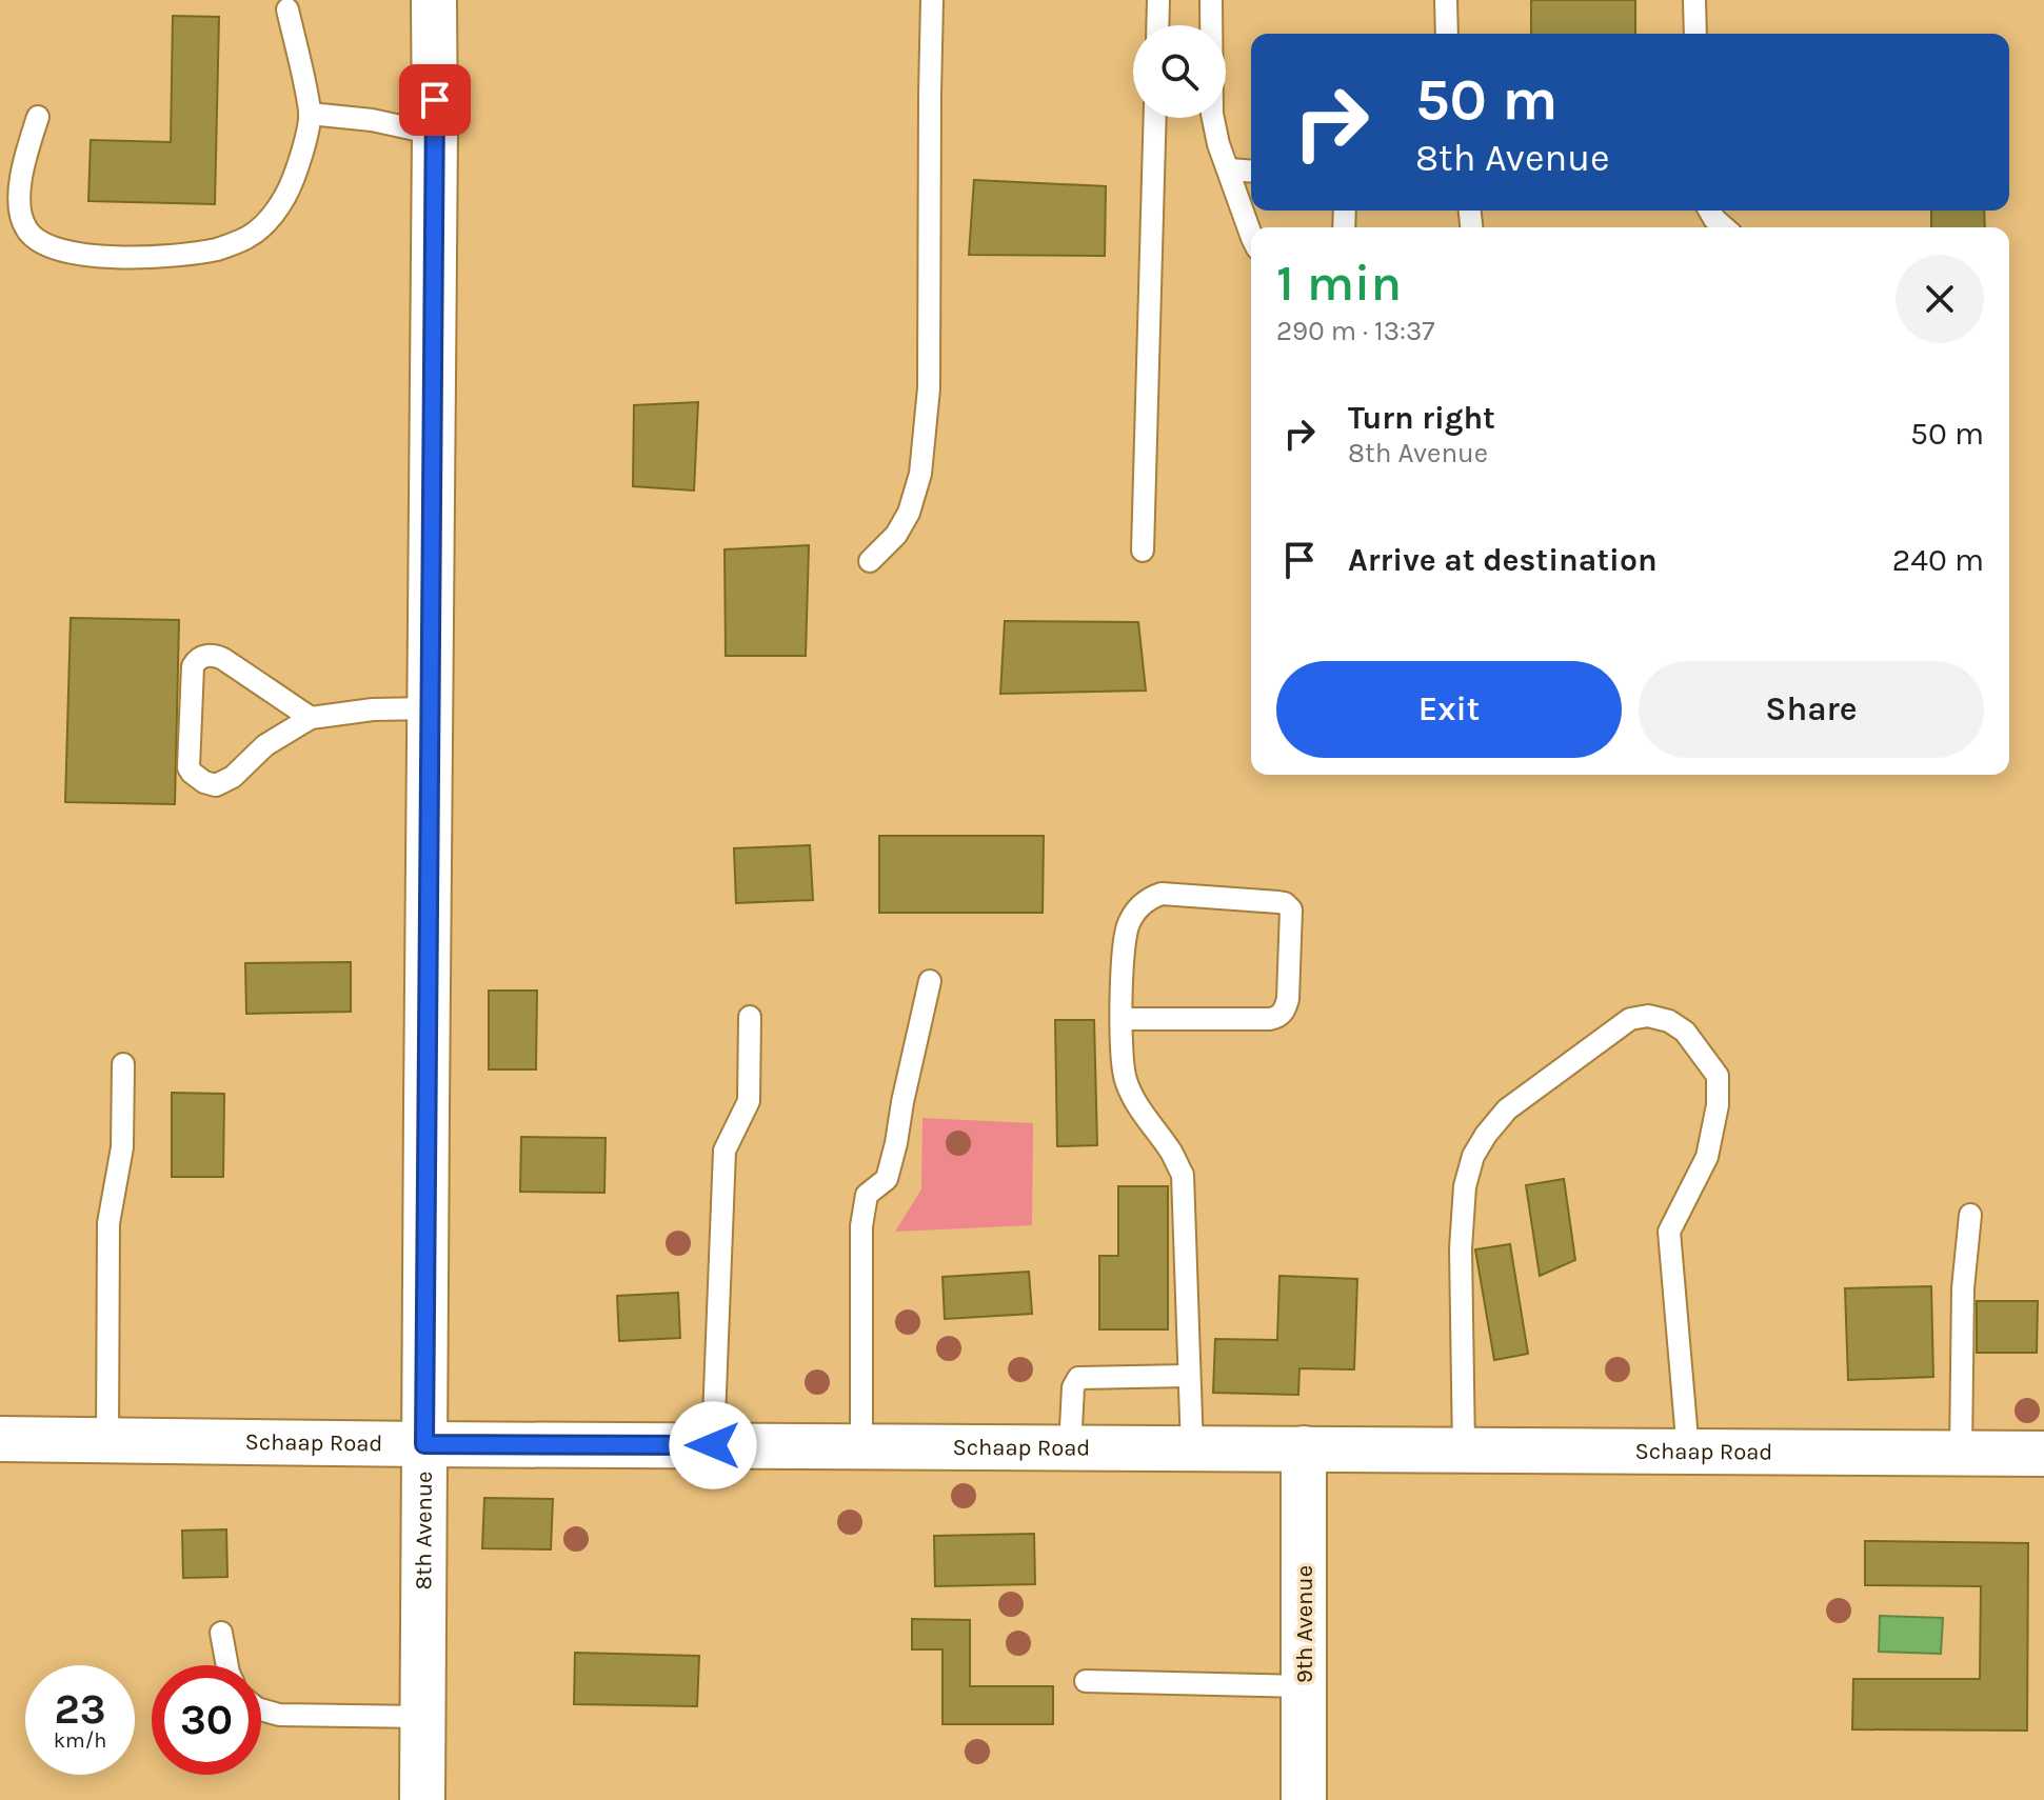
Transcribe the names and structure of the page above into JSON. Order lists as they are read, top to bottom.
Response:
{
  "streets": {
    "street": ["Schaap Road", "8th Avenue", "9th Avenue"]
  },
  "crossings": [
    ["Schaap Road", "8th Avenue"],
    ["Schaap Road", "9th Avenue"]
  ],
  "page": {
    "turn": ["50 m", "8th Avenue"],
    "heading": ["1 min", "290 m · 13:37"],
    "list": [
      {
        "name": "Turn right",
        "note": "8th Avenue",
        "value": "50 m"
      },
      {
        "name": "Arrive at destination",
        "value": "240 m"
      }
    ],
    "buttons": ["Exit", "Share"],
    "speed": "23 km/h",
    "limit": "30"
  }
}
